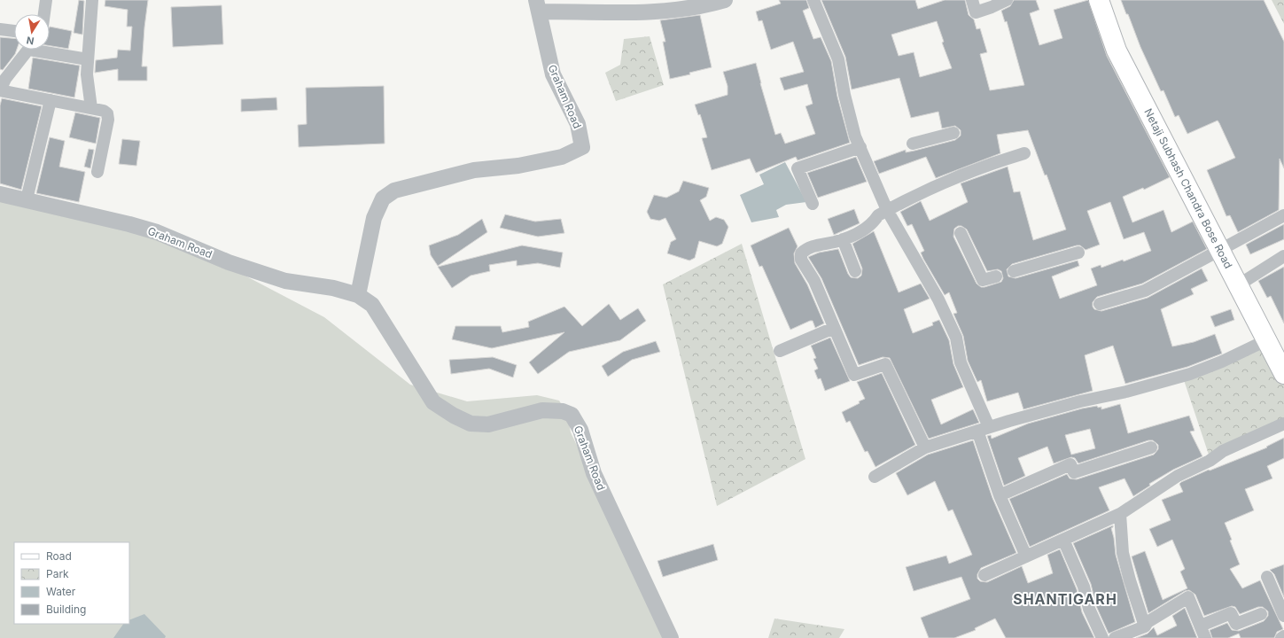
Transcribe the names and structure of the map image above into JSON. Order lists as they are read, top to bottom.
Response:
{
  "streets": {
    "main road": ["Netaji Subhash Chandra Bose Road"],
    "street": ["Graham Road"]
  },
  "districts": ["SHANTIGARH"],
  "legend": [
    "Road",
    "Park",
    "Water",
    "Building"
  ],
  "north": "bottom"
}
